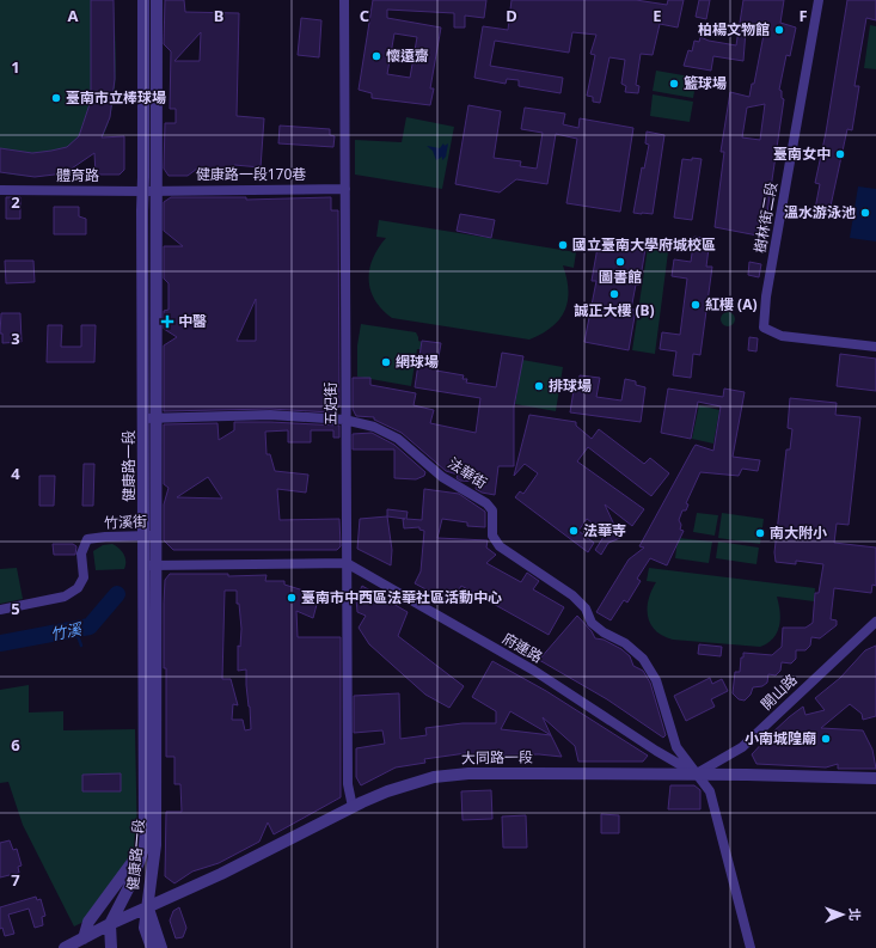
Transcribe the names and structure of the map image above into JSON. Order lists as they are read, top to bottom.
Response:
{
  "streets": {
    "street": [
      "健康路一段170巷",
      "體育路",
      "樹林街二段",
      "五妃街",
      "健康路一段",
      "法華街",
      "竹溪街",
      "府連路",
      "開山路",
      "大同路一段"
    ]
  },
  "crossings": [
    ["健康路一段170巷", "體育路"],
    ["健康路一段170巷", "五妃街"],
    ["健康路一段170巷", "健康路一段"],
    ["體育路", "健康路一段"],
    ["五妃街", "法華街"],
    ["五妃街", "府連路"],
    ["五妃街", "大同路一段"],
    ["健康路一段", "法華街"],
    ["健康路一段", "竹溪街"],
    ["健康路一段", "大同路一段"],
    ["法華街", "府連路"],
    ["法華街", "開山路"],
    ["法華街", "大同路一段"],
    ["府連路", "開山路"],
    ["府連路", "大同路一段"],
    ["開山路", "大同路一段"]
  ],
  "water": ["竹溪"],
  "places": {
    "other": [
      "柏楊文物館",
      "懷遠齋",
      "籃球場",
      "臺南市立棒球場",
      "臺南女中",
      "溫水游泳池",
      "國立臺南大學府城校區",
      "圖書館",
      "誠正大樓 (B)",
      "紅樓 (A)",
      "網球場",
      "排球場",
      "法華寺",
      "南大附小",
      "臺南市中西區法華社區活動中心",
      "小南城隍廟"
    ],
    "health": ["中醫"]
  },
  "north": "right",
  "grid": {
    "columns": [
      "A",
      "B",
      "C",
      "D",
      "E",
      "F"
    ],
    "rows": [
      "1",
      "2",
      "3",
      "4",
      "5",
      "6",
      "7"
    ]
  }
}
